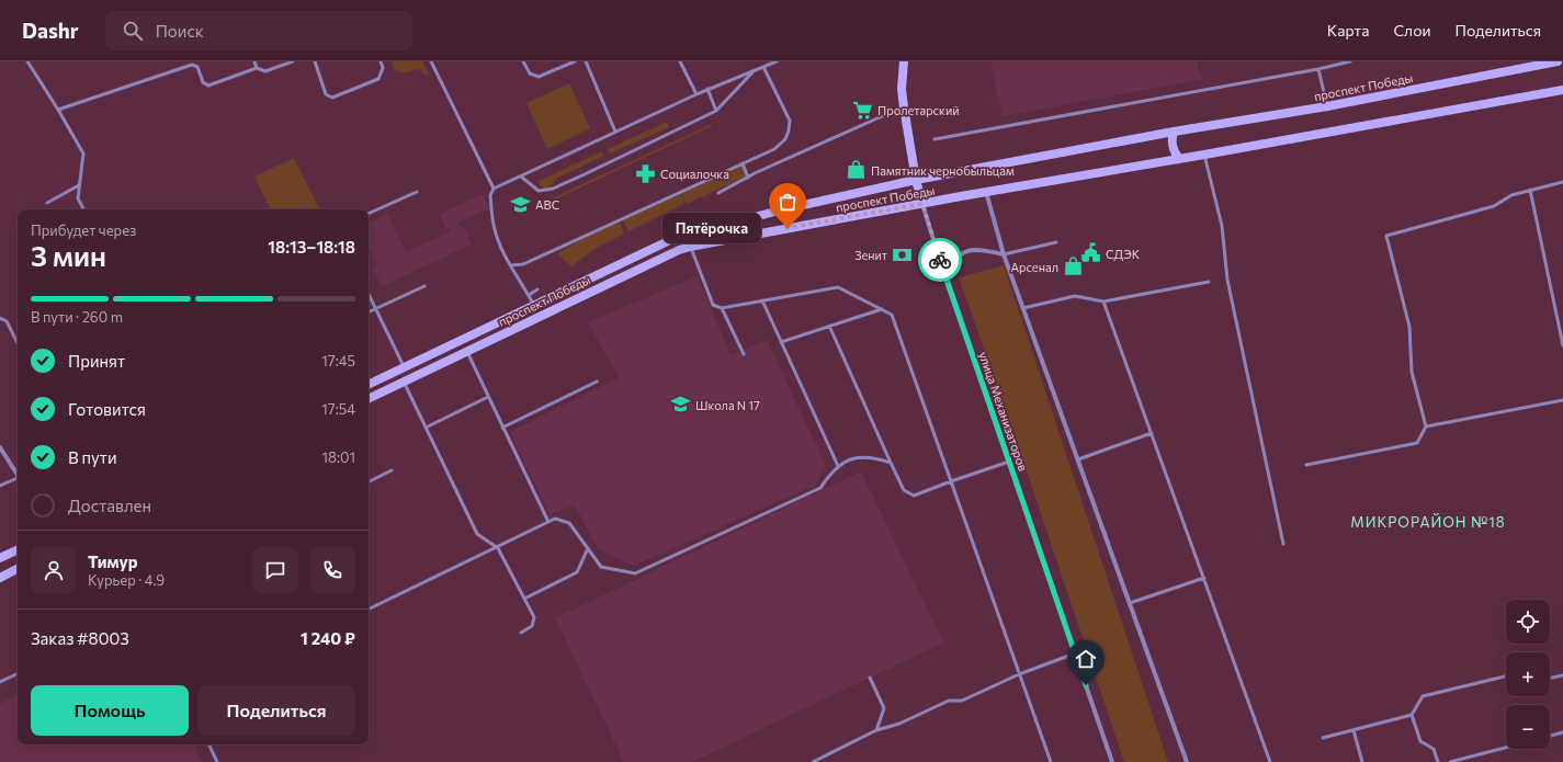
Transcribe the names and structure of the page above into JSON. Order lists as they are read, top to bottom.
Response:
{
  "streets": {
    "main road": ["проспект Победы", "улица Механизаторов"]
  },
  "crossings": [
    ["проспект Победы", "улица Механизаторов"]
  ],
  "districts": ["МИКРОРАЙОН №18"],
  "places": {
    "supermarket": ["Пролетарский"],
    "shop": ["Памятник чернобыльцам", "Арсенал"],
    "pharmacy": ["Социалочка"],
    "school or university": ["АВС", "Школа N 17"],
    "other": ["Пятёрочка"],
    "public building": ["СДЭК"],
    "bank": ["Зенит"]
  },
  "page": {
    "header": "Dashr",
    "search": "Поиск",
    "nav": ["Карта", "Слои", "Поделиться"],
    "heading": ["3 мин", "Прибудет через", "18:13–18:18"],
    "panel": [
      "Тимур",
      "Курьер · 4.9",
      "Заказ #8003",
      "1 240 ₽"
    ],
    "bubble": "Пятёрочка",
    "bar": "В пути · 260 m",
    "list": [
      ["Принят", "17:45"],
      ["Готовится", "17:54"],
      ["В пути", "18:01"],
      "Доставлен"
    ],
    "map_buttons": ["+", "−"],
    "buttons": ["Помощь", "Поделиться"]
  }
}
